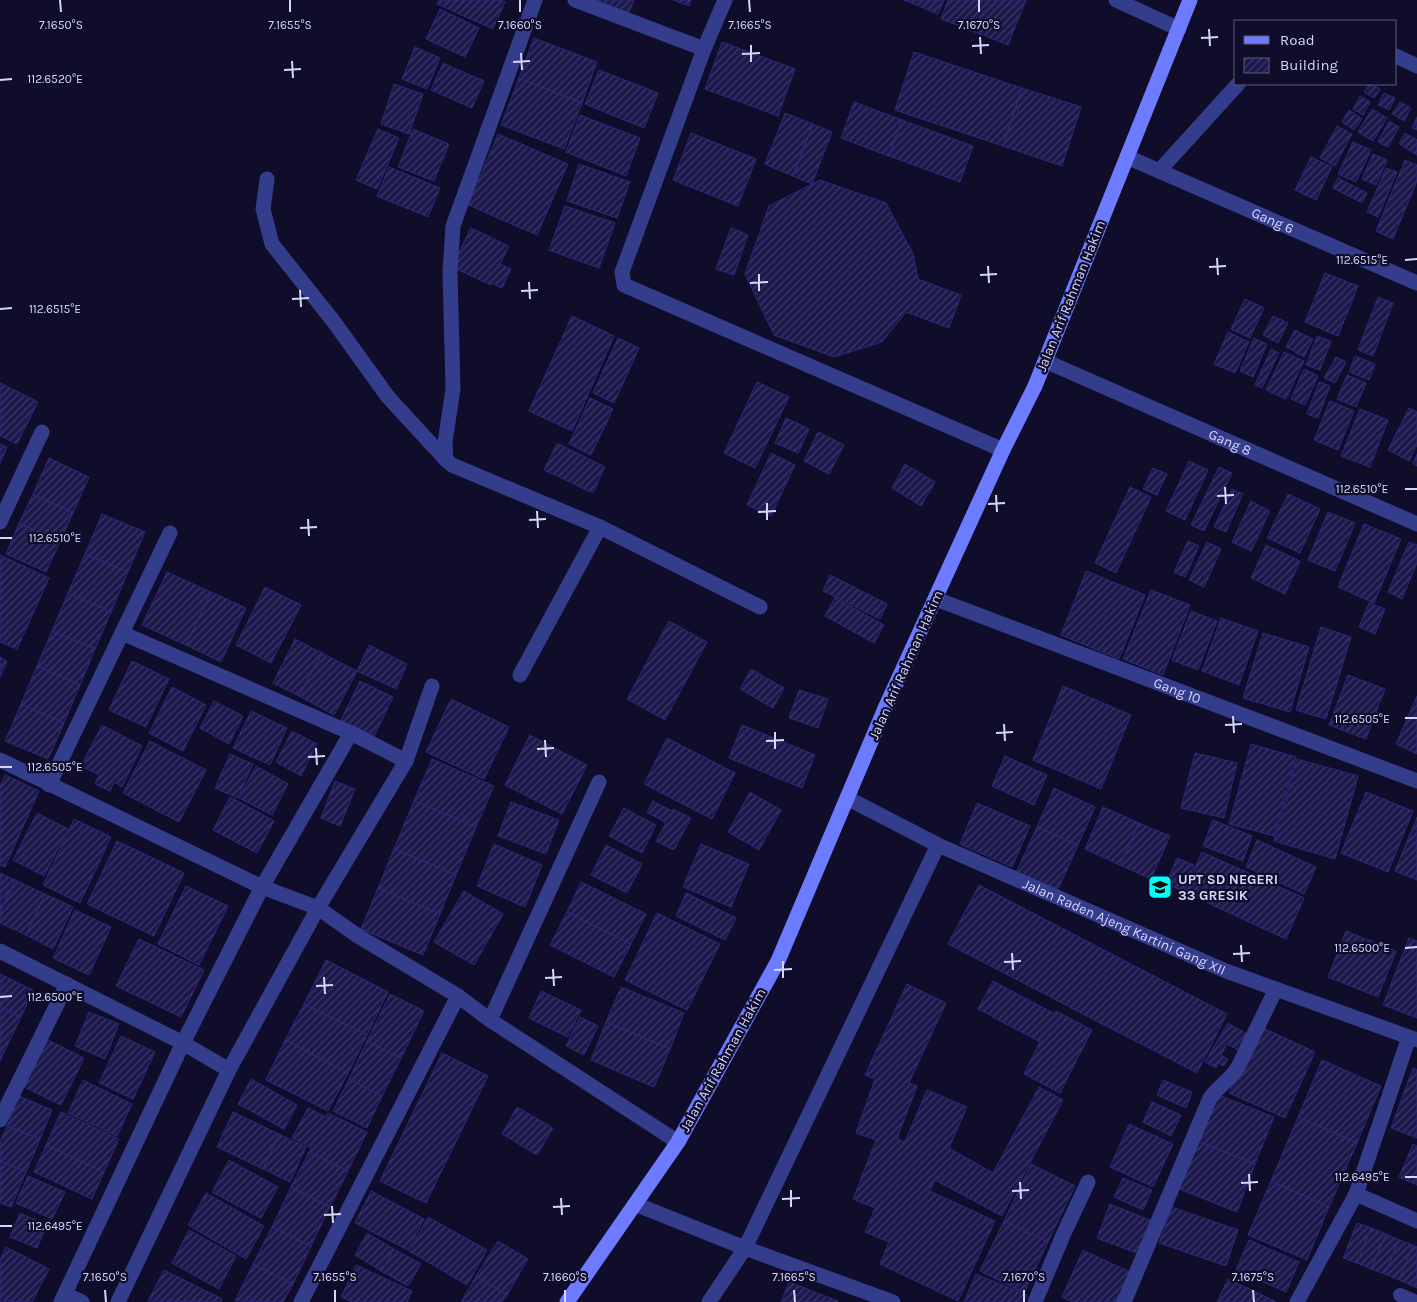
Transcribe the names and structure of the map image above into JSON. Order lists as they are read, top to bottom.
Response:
{
  "streets": {
    "main road": ["Jalan Arif Rahman Hakim"],
    "street": [
      "Gang 6",
      "Gang 8",
      "Gang 10",
      "Jalan Raden Ajeng Kartini Gang XII"
    ]
  },
  "crossings": [
    ["Gang 6", "Jalan Arif Rahman Hakim"],
    ["Jalan Arif Rahman Hakim", "Gang 8"],
    ["Jalan Arif Rahman Hakim", "Gang 10"],
    ["Jalan Arif Rahman Hakim", "Jalan Raden Ajeng Kartini Gang XII"]
  ],
  "places": {
    "school or university": ["UPT SD NEGERI 33 GRESIK"]
  },
  "legend": ["Road", "Building"],
  "coordinates": [
    "7.1650°S",
    "7.1655°S",
    "7.1660°S",
    "7.1665°S",
    "7.1670°S",
    "112.6520°E",
    "112.6515°E",
    "112.6510°E",
    "112.6505°E",
    "112.6500°E",
    "112.6495°E",
    "7.1675°S"
  ]
}
